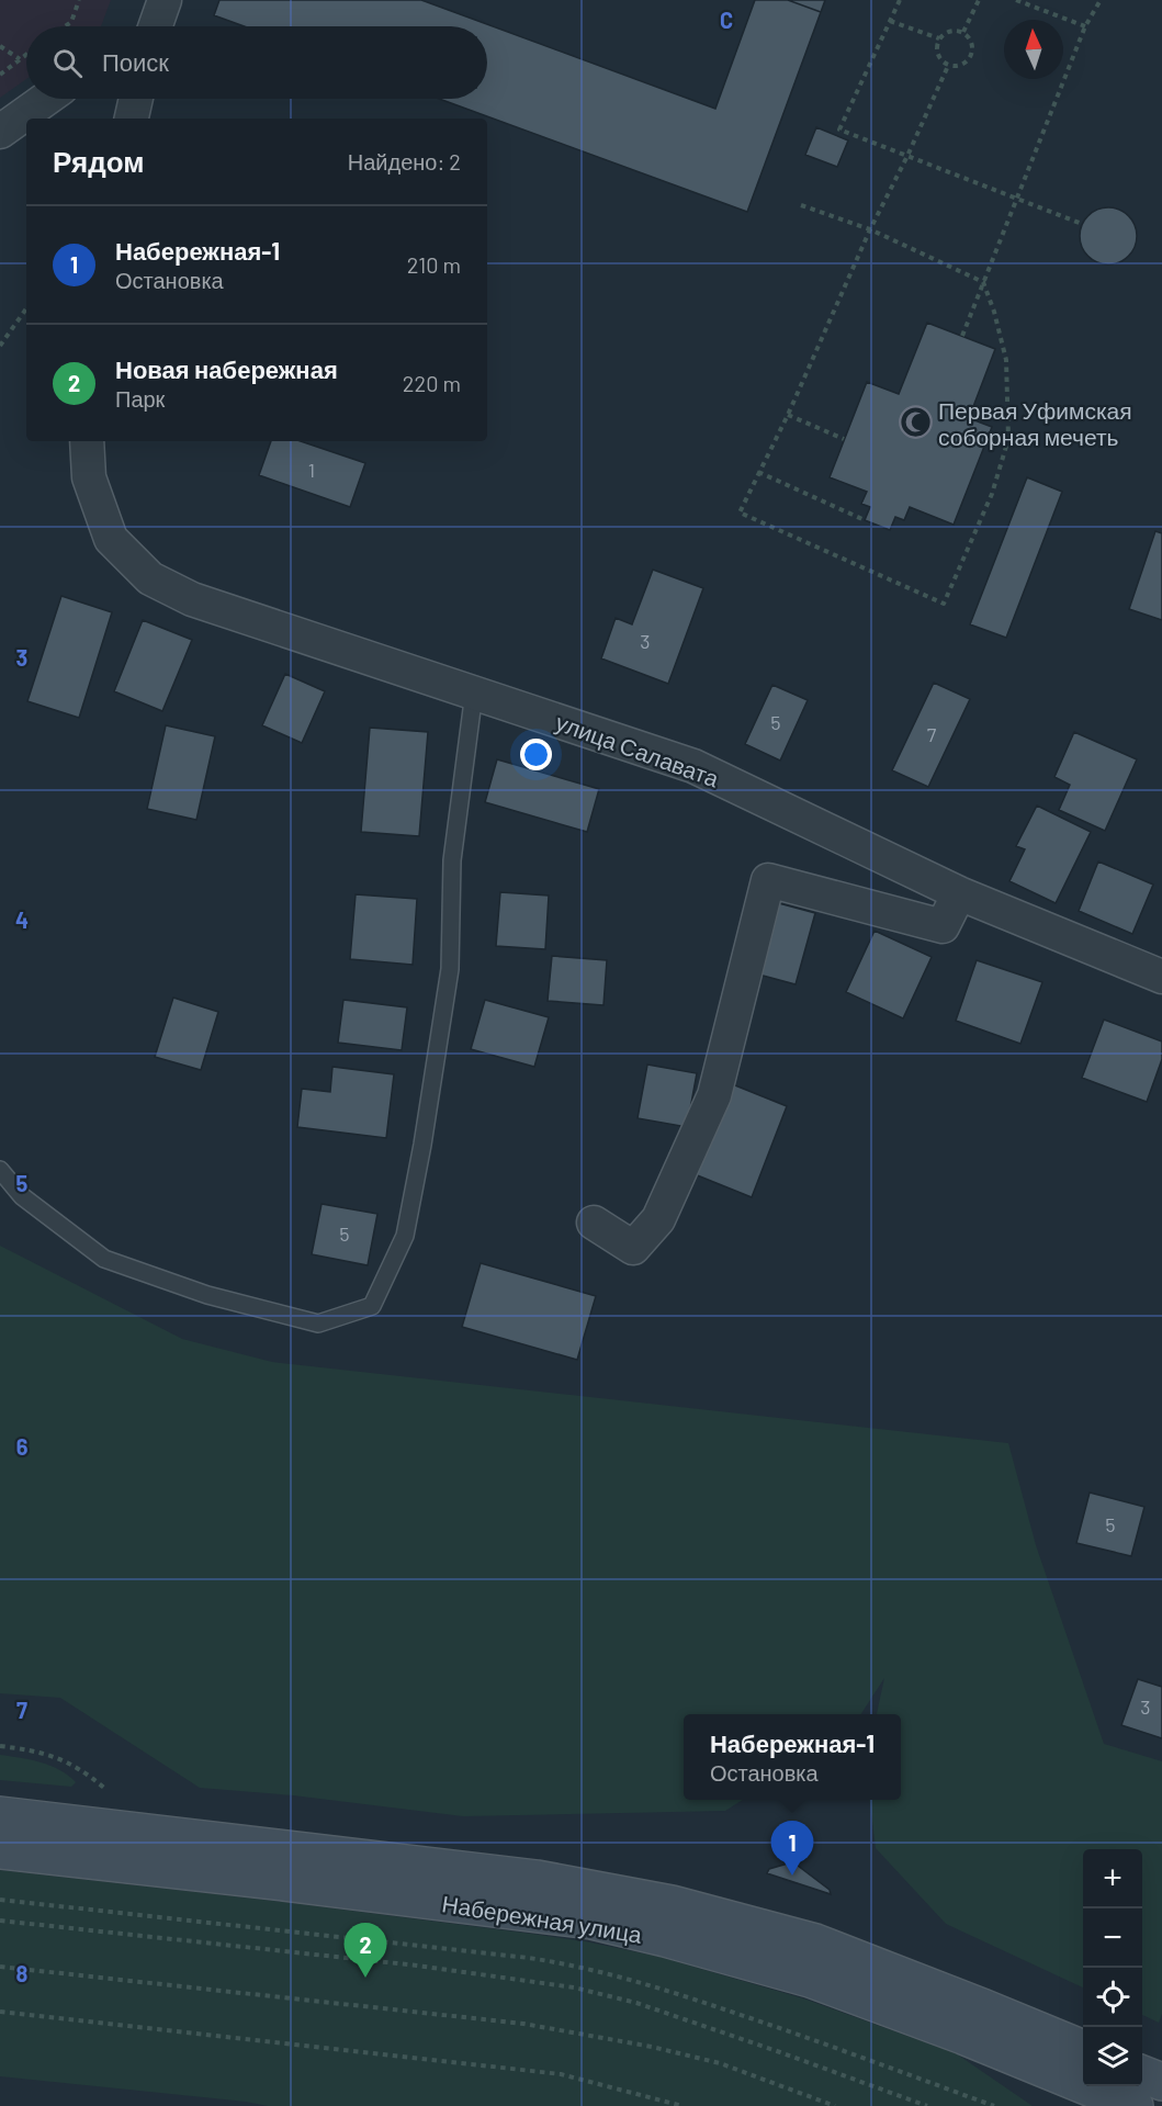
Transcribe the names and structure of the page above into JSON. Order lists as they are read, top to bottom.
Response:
{
  "streets": {
    "street": ["улица Салавата", "Набережная улица"]
  },
  "places": {
    "mosque": ["Первая Уфимская соборная мечеть"]
  },
  "house_numbers": [
    "1",
    "3",
    "5",
    "7",
    "5",
    "5",
    "3"
  ],
  "north": "top",
  "page": {
    "search": "Поиск",
    "heading": ["Рядом", "Найдено: 2"],
    "list": [
      {
        "mark": "1",
        "name": "Набережная-1",
        "note": "Остановка",
        "value": "210 m"
      },
      {
        "mark": "2",
        "name": "Новая набережная",
        "note": "Парк",
        "value": "220 m"
      }
    ],
    "popup": ["Набережная-1", "Остановка"],
    "pins": ["1", "2"],
    "map_buttons": ["+", "−"]
  },
  "grid": {
    "columns": ["C"],
    "rows": [
      "3",
      "4",
      "5",
      "6",
      "7",
      "8"
    ]
  }
}
